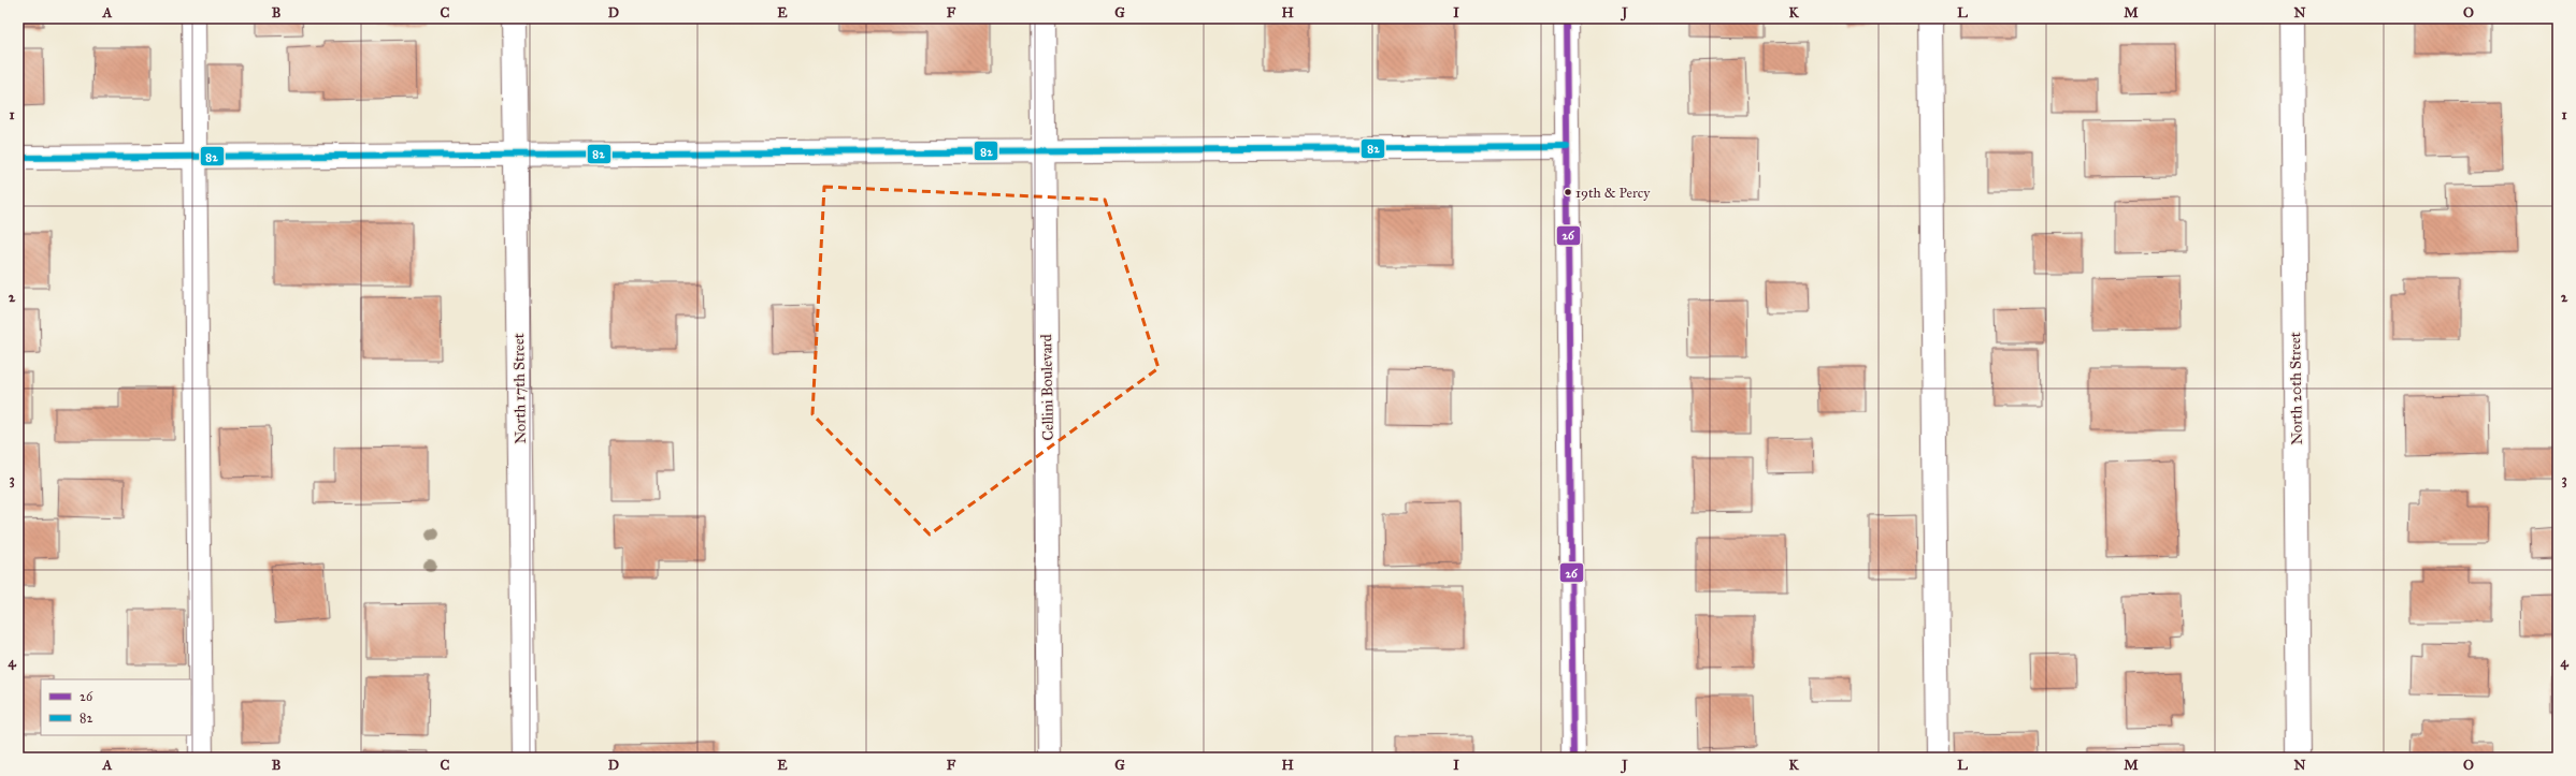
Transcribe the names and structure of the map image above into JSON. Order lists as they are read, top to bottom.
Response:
{
  "streets": {
    "street": ["Cellini Boulevard", "North 17th Street", "North 20th Street"]
  },
  "places": ["19th & Percy"],
  "lines": ["transit line 26", "transit line 82"],
  "legend": ["26", "82"],
  "grid": {
    "columns": [
      "A",
      "B",
      "C",
      "D",
      "E",
      "F",
      "G",
      "H",
      "I",
      "J",
      "K",
      "L",
      "M",
      "N",
      "O"
    ],
    "rows": [
      "1",
      "2",
      "3",
      "4"
    ]
  }
}
